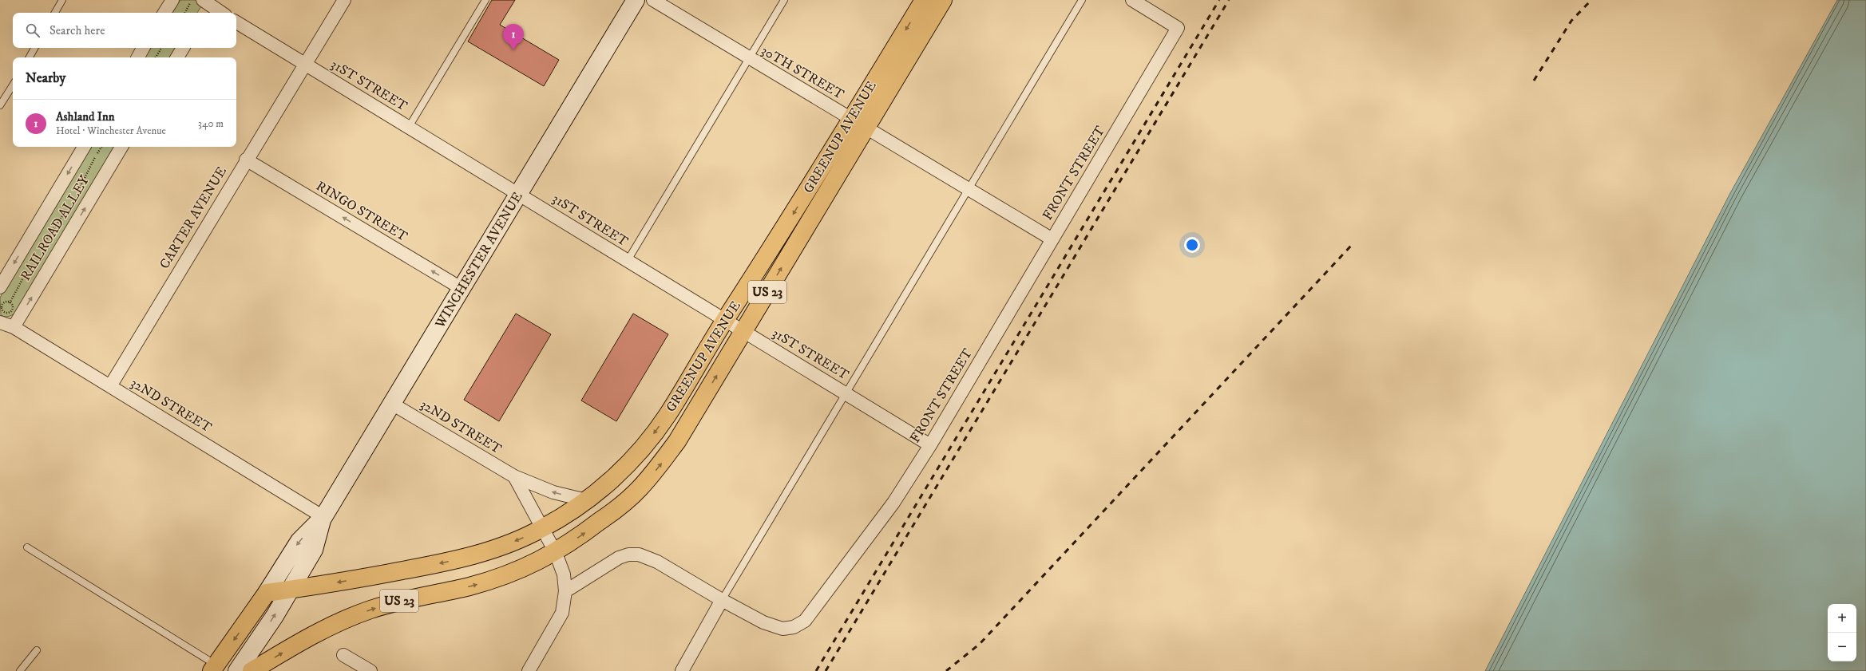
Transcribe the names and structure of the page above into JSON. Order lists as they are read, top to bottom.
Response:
{
  "streets": {
    "highway": ["GREENUP AVENUE", "WINCHESTER AVENUE", "US 23"],
    "street": [
      "30TH STREET",
      "31ST STREET",
      "FRONT STREET",
      "RINGO STREET",
      "CARTER AVENUE",
      "RAILROAD ALLEY",
      "32ND STREET"
    ]
  },
  "crossings": [
    ["30TH STREET", "GREENUP AVENUE"],
    ["30TH STREET", "FRONT STREET"],
    ["31ST STREET", "GREENUP AVENUE"],
    ["31ST STREET", "FRONT STREET"],
    ["31ST STREET", "CARTER AVENUE"],
    ["31ST STREET", "WINCHESTER AVENUE"],
    ["GREENUP AVENUE", "US 23"],
    ["GREENUP AVENUE", "32ND STREET"],
    ["RINGO STREET", "CARTER AVENUE"],
    ["RINGO STREET", "WINCHESTER AVENUE"],
    ["CARTER AVENUE", "32ND STREET"],
    ["RAILROAD ALLEY", "32ND STREET"],
    ["WINCHESTER AVENUE", "US 23"],
    ["WINCHESTER AVENUE", "32ND STREET"]
  ],
  "one_way": ["RINGO STREET"],
  "page": {
    "search": "Search here",
    "pins": "1",
    "heading": "Nearby",
    "list": [
      {
        "mark": "1",
        "name": "Ashland Inn",
        "note": "Hotel · Winchester Avenue",
        "value": "340 m"
      }
    ],
    "map_buttons": ["+", "−"]
  }
}
